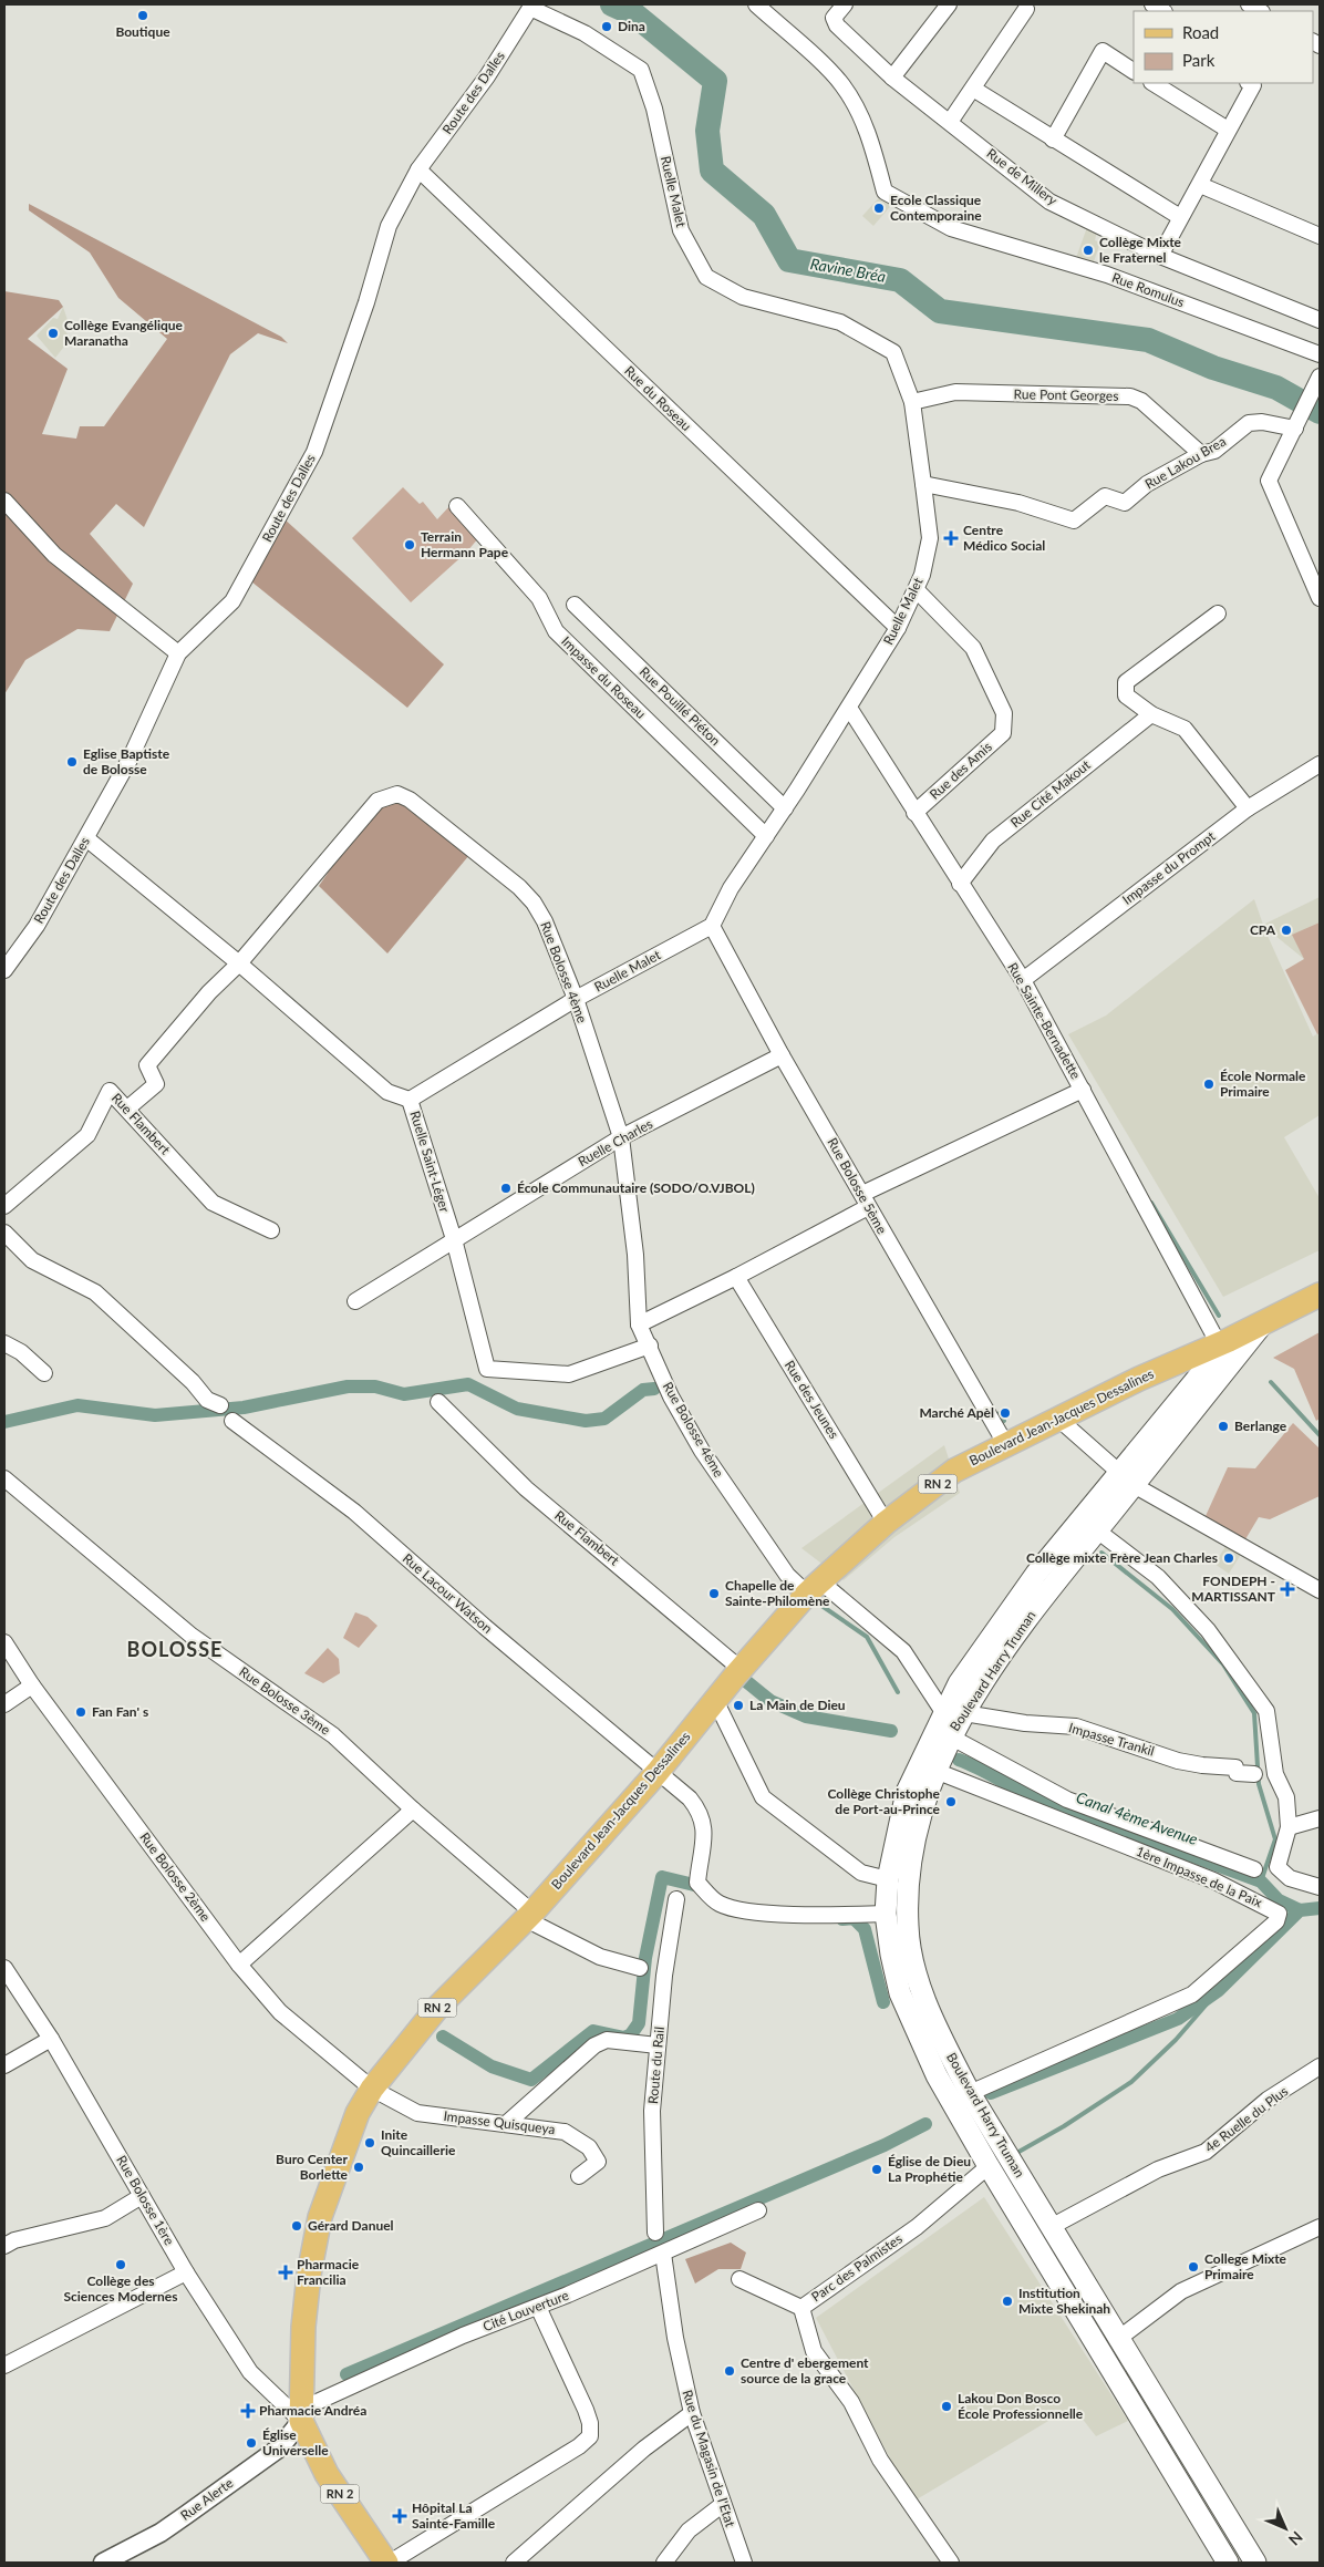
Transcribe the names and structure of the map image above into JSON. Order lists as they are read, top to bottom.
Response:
{
  "streets": {
    "main road": ["Boulevard Jean-Jacques Dessalines", "RN 2", "Boulevard Harry Truman"],
    "street": [
      "Route des Dalles",
      "Rue de Millery",
      "Ruelle Malet",
      "Rue Romulus",
      "Rue Pont Georges",
      "Rue du Roseau",
      "Rue Lakou Brea",
      "Impasse du Roseau",
      "Rue Pouillé Piéton",
      "Rue des Amis",
      "Rue Cité Makout",
      "Impasse du Prompt",
      "Rue Bolosse 4ème",
      "Rue Sainte-Bernadette",
      "Rue Flambert",
      "Ruelle Charles",
      "Ruelle Saint-Léger",
      "Rue Bolosse 5ème",
      "Rue des Jeunes",
      "Rue Lacour Watson",
      "Rue Bolosse 3ème",
      "Impasse Trankil",
      "Rue Bolosse 2ème",
      "1ère Impasse de la Paix",
      "Route du Rail",
      "4e Ruelle du Plus",
      "Impasse Quisqueya",
      "Rue Bolosse 1ère",
      "Parc des Palmistes",
      "Cité Louverture",
      "Rue du Magasin de l'Etat",
      "Rue Alerte"
    ]
  },
  "crossings": [
    ["Route des Dalles", "Ruelle Malet"],
    ["Route des Dalles", "Rue du Roseau"],
    ["Route des Dalles", "Ruelle Saint-Léger"],
    ["Ruelle Malet", "Rue Pont Georges"],
    ["Ruelle Malet", "Rue du Roseau"],
    ["Ruelle Malet", "Rue Lakou Brea"],
    ["Ruelle Malet", "Impasse du Roseau"],
    ["Ruelle Malet", "Rue Pouillé Piéton"],
    ["Ruelle Malet", "Rue des Amis"],
    ["Ruelle Malet", "Rue Bolosse 4ème"],
    ["Ruelle Malet", "Rue Sainte-Bernadette"],
    ["Ruelle Malet", "Ruelle Saint-Léger"],
    ["Ruelle Malet", "Rue Bolosse 5ème"],
    ["Rue Pont Georges", "Rue Lakou Brea"],
    ["Rue des Amis", "Rue Sainte-Bernadette"],
    ["Rue Cité Makout", "Rue Sainte-Bernadette"],
    ["Impasse du Prompt", "Rue Sainte-Bernadette"],
    ["Rue Bolosse 4ème", "Rue Flambert"],
    ["Rue Bolosse 4ème", "Ruelle Charles"],
    ["Rue Bolosse 4ème", "Ruelle Saint-Léger"],
    ["Rue Bolosse 4ème", "Boulevard Jean-Jacques Dessalines"],
    ["Rue Bolosse 4ème", "Boulevard Harry Truman"],
    ["Rue Bolosse 4ème", "Impasse Trankil"],
    ["Rue Sainte-Bernadette", "Boulevard Jean-Jacques Dessalines"],
    ["Rue Sainte-Bernadette", "Boulevard Harry Truman"],
    ["Rue Flambert", "Boulevard Jean-Jacques Dessalines"],
    ["Ruelle Charles", "Ruelle Saint-Léger"],
    ["Ruelle Charles", "Rue Bolosse 5ème"],
    ["Rue Bolosse 5ème", "Boulevard Jean-Jacques Dessalines"],
    ["Rue des Jeunes", "Boulevard Jean-Jacques Dessalines"],
    ["Boulevard Jean-Jacques Dessalines", "Rue Lacour Watson"],
    ["Boulevard Jean-Jacques Dessalines", "Boulevard Harry Truman"],
    ["Boulevard Jean-Jacques Dessalines", "Rue Bolosse 3ème"],
    ["Boulevard Jean-Jacques Dessalines", "Rue Bolosse 2ème"],
    ["Boulevard Jean-Jacques Dessalines", "Impasse Quisqueya"],
    ["Boulevard Jean-Jacques Dessalines", "Rue Bolosse 1ère"],
    ["Boulevard Jean-Jacques Dessalines", "Cité Louverture"],
    ["Boulevard Jean-Jacques Dessalines", "Rue Alerte"],
    ["Rue Lacour Watson", "Boulevard Harry Truman"],
    ["Boulevard Harry Truman", "Impasse Trankil"],
    ["Boulevard Harry Truman", "1ère Impasse de la Paix"],
    ["Boulevard Harry Truman", "4e Ruelle du Plus"],
    ["Boulevard Harry Truman", "Parc des Palmistes"],
    ["Rue Bolosse 2ème", "Impasse Quisqueya"],
    ["Rue Bolosse 1ère", "Cité Louverture"],
    ["Rue Bolosse 1ère", "Rue Alerte"],
    ["Cité Louverture", "Rue du Magasin de l'Etat"],
    ["Cité Louverture", "Rue Alerte"]
  ],
  "districts": ["BOLOSSE"],
  "water": ["Ravine Bréa", "Canal 4ème Avenue"],
  "places": {
    "other": [
      "Boutique",
      "Dina",
      "Ecole Classique Contemporaine",
      "Collège Mixte le Fraternel",
      "Collège Evangélique Maranatha",
      "Terrain Hermann Pape",
      "Eglise Baptiste de Bolosse",
      "CPA",
      "École Normale Primaire",
      "École Communautaire (SODO/O.VJBOL)",
      "Marché Apèl",
      "Berlange",
      "Collège mixte Frère Jean Charles",
      "Chapelle de Sainte-Philomène",
      "La Main de Dieu",
      "Fan Fan' s",
      "Collège Christophe de Port-au-Prince",
      "Inite Quincaillerie",
      "Buro Center Borlette",
      "Église de Dieu La Prophétie",
      "Gérard Danuel",
      "Collège des Sciences Modernes",
      "College Mixte Primaire",
      "Institution Mixte Shekinah",
      "Centre d' ebergement source de la grace",
      "Lakou Don Bosco École Professionnelle",
      "Église Universelle"
    ],
    "health": [
      "Centre Médico Social",
      "FONDEPH - MARTISSANT",
      "Pharmacie Francilia",
      "Pharmacie Andréa",
      "Hôpital La Sainte-Famille"
    ]
  },
  "legend": ["Road", "Park"],
  "north": "bottom right"
}
